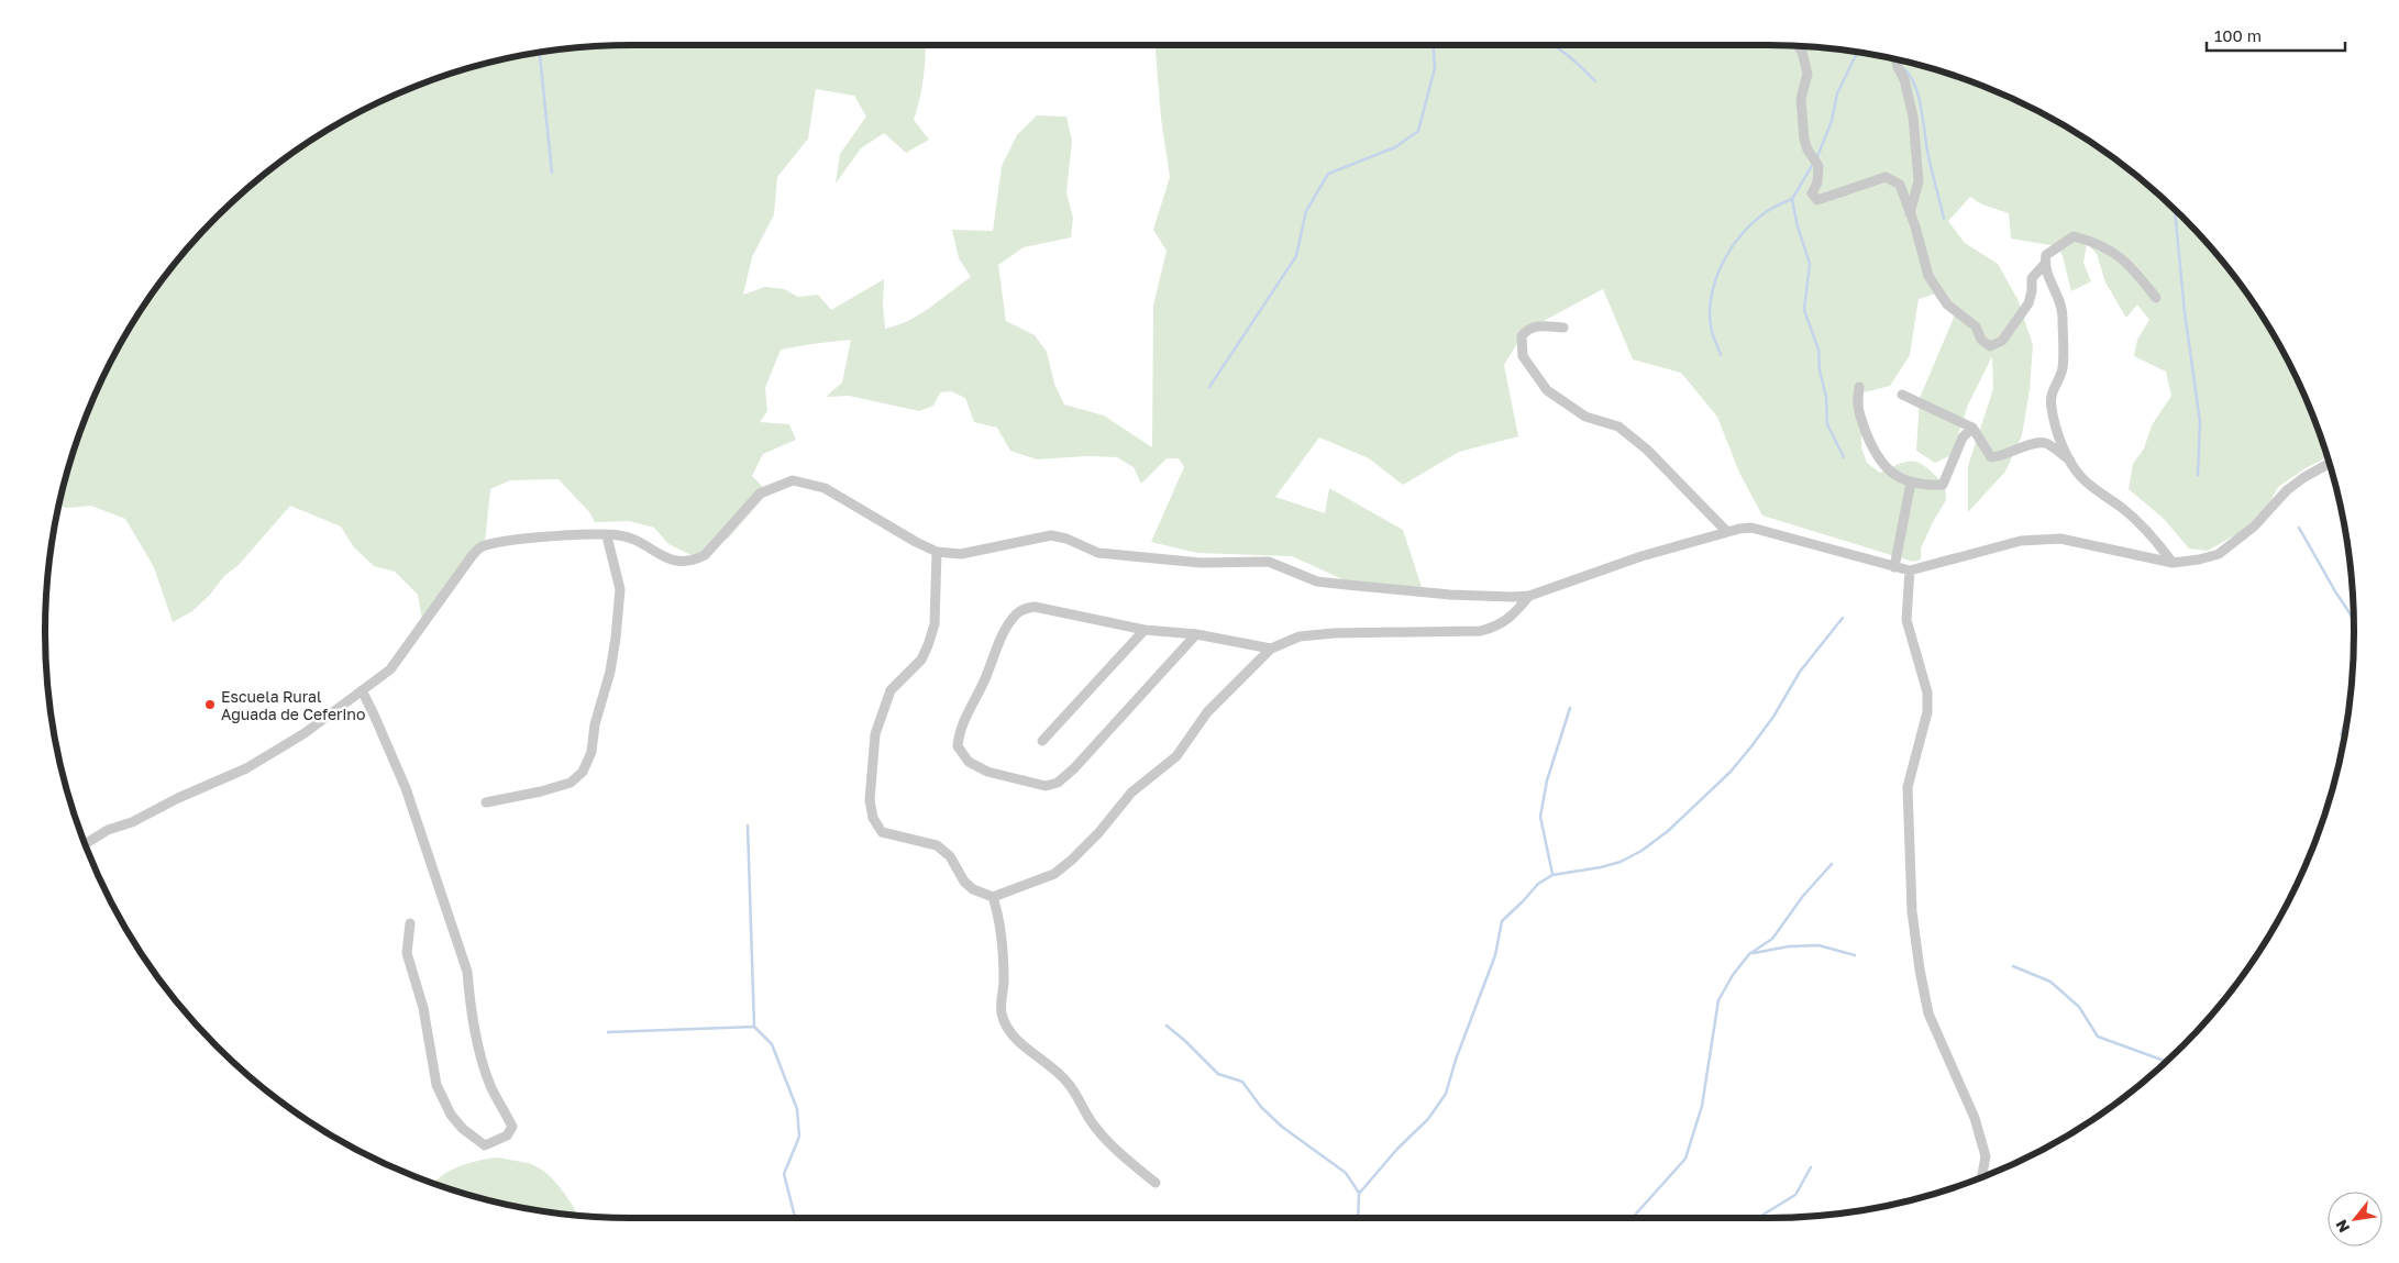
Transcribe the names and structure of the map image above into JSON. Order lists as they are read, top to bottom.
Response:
{
  "places": ["Escuela Rural Aguada de Ceferino"],
  "scale_bar": "100 m",
  "north": "bottom left"
}
